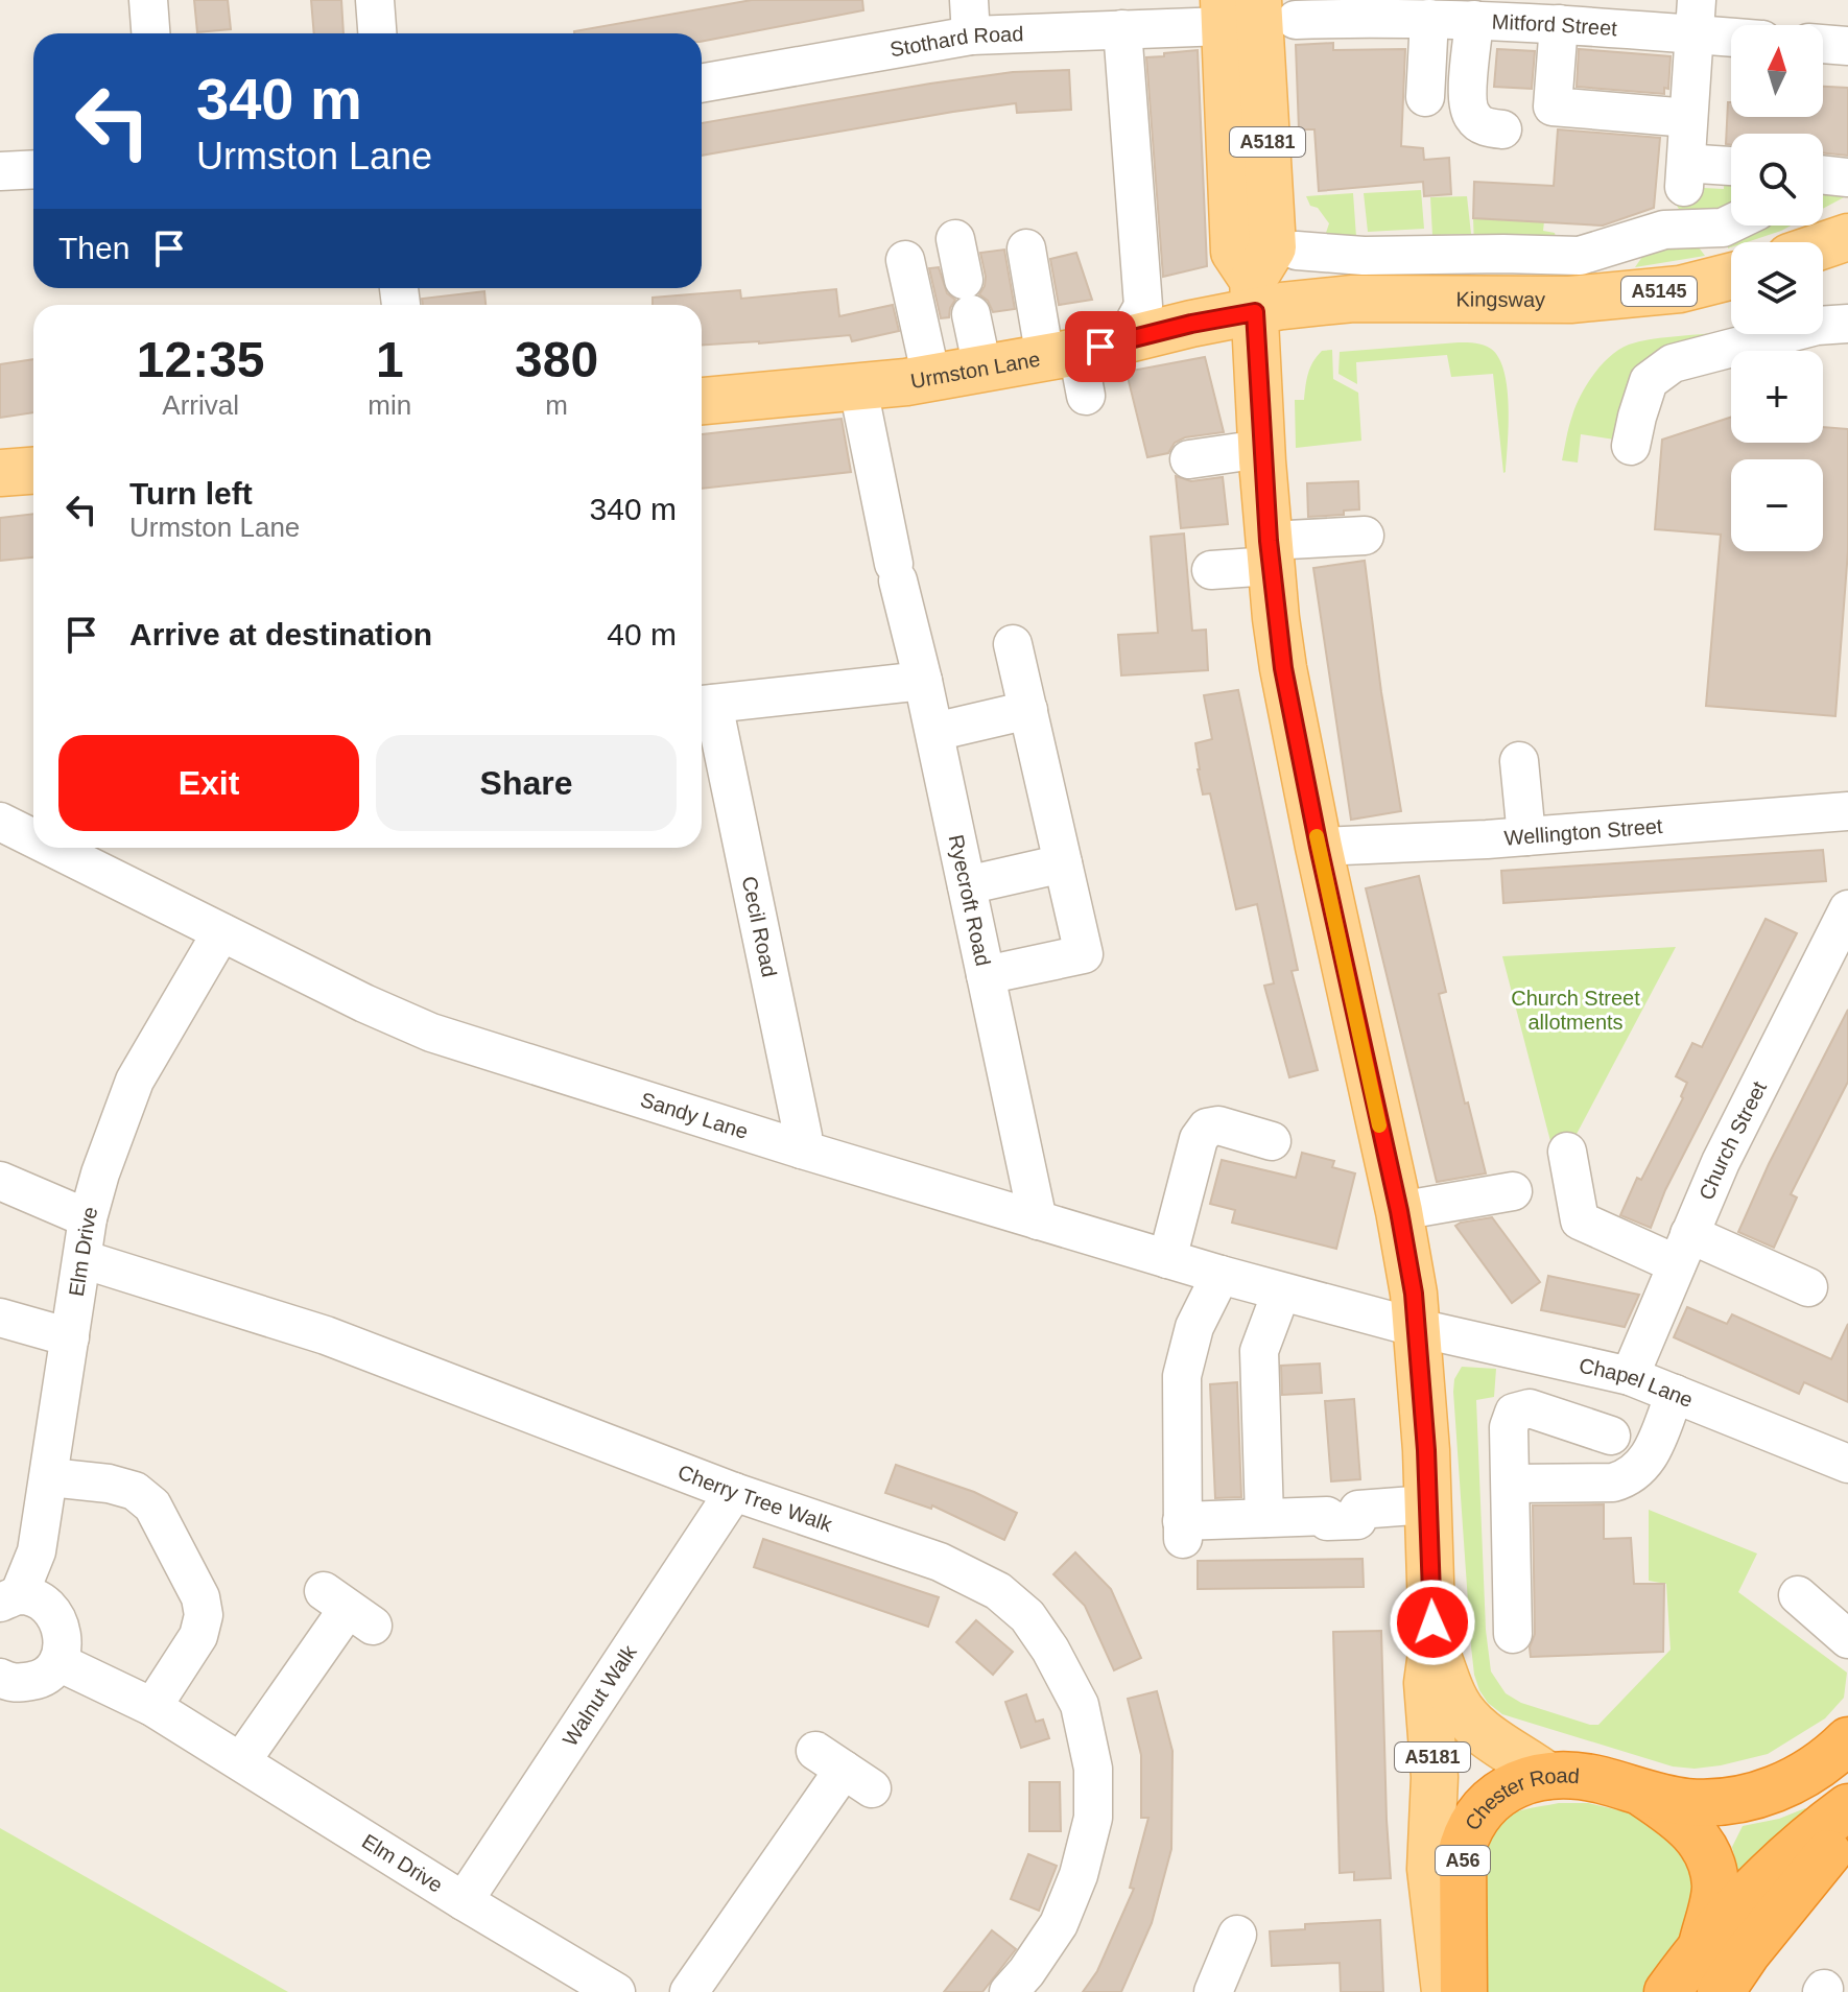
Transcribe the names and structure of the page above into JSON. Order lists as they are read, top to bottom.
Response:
{
  "streets": {
    "highway": ["Chester Road", "A56"],
    "main road": [
      "A5181",
      "A5145",
      "Kingsway",
      "Urmston Lane"
    ],
    "street": [
      "Mitford Street",
      "Stothard Road",
      "Wellington Street",
      "Ryecroft Road",
      "Cecil Road",
      "Sandy Lane",
      "Church Street",
      "Elm Drive",
      "Chapel Lane",
      "Cherry Tree Walk",
      "Walnut Walk"
    ]
  },
  "crossings": [
    ["Mitford Street", "Stothard Road"],
    ["Mitford Street", "A5181"],
    ["Stothard Road", "A5181"],
    ["A5181", "Kingsway"],
    ["A5181", "Urmston Lane"],
    ["A5181", "Wellington Street"],
    ["A5181", "Sandy Lane"],
    ["A5181", "Chapel Lane"],
    ["A5181", "Chester Road"],
    ["Kingsway", "Urmston Lane"],
    ["Urmston Lane", "Ryecroft Road"],
    ["Ryecroft Road", "Sandy Lane"],
    ["Cecil Road", "Sandy Lane"],
    ["Sandy Lane", "Elm Drive"],
    ["Sandy Lane", "Chapel Lane"],
    ["Church Street", "Chapel Lane"],
    ["Elm Drive", "Cherry Tree Walk"],
    ["Elm Drive", "Walnut Walk"],
    ["Cherry Tree Walk", "Walnut Walk"]
  ],
  "parks": ["Church Street allotments"],
  "north": "top",
  "page": {
    "map_buttons": ["+", "−"],
    "turn": ["340 m", "Urmston Lane"],
    "then": "Then",
    "eta": [
      "12:35",
      "Arrival",
      "1",
      "min",
      "380",
      "m"
    ],
    "list": [
      {
        "name": "Turn left",
        "note": "Urmston Lane",
        "value": "340 m"
      },
      {
        "name": "Arrive at destination",
        "value": "40 m"
      }
    ],
    "buttons": ["Exit", "Share"]
  }
}
